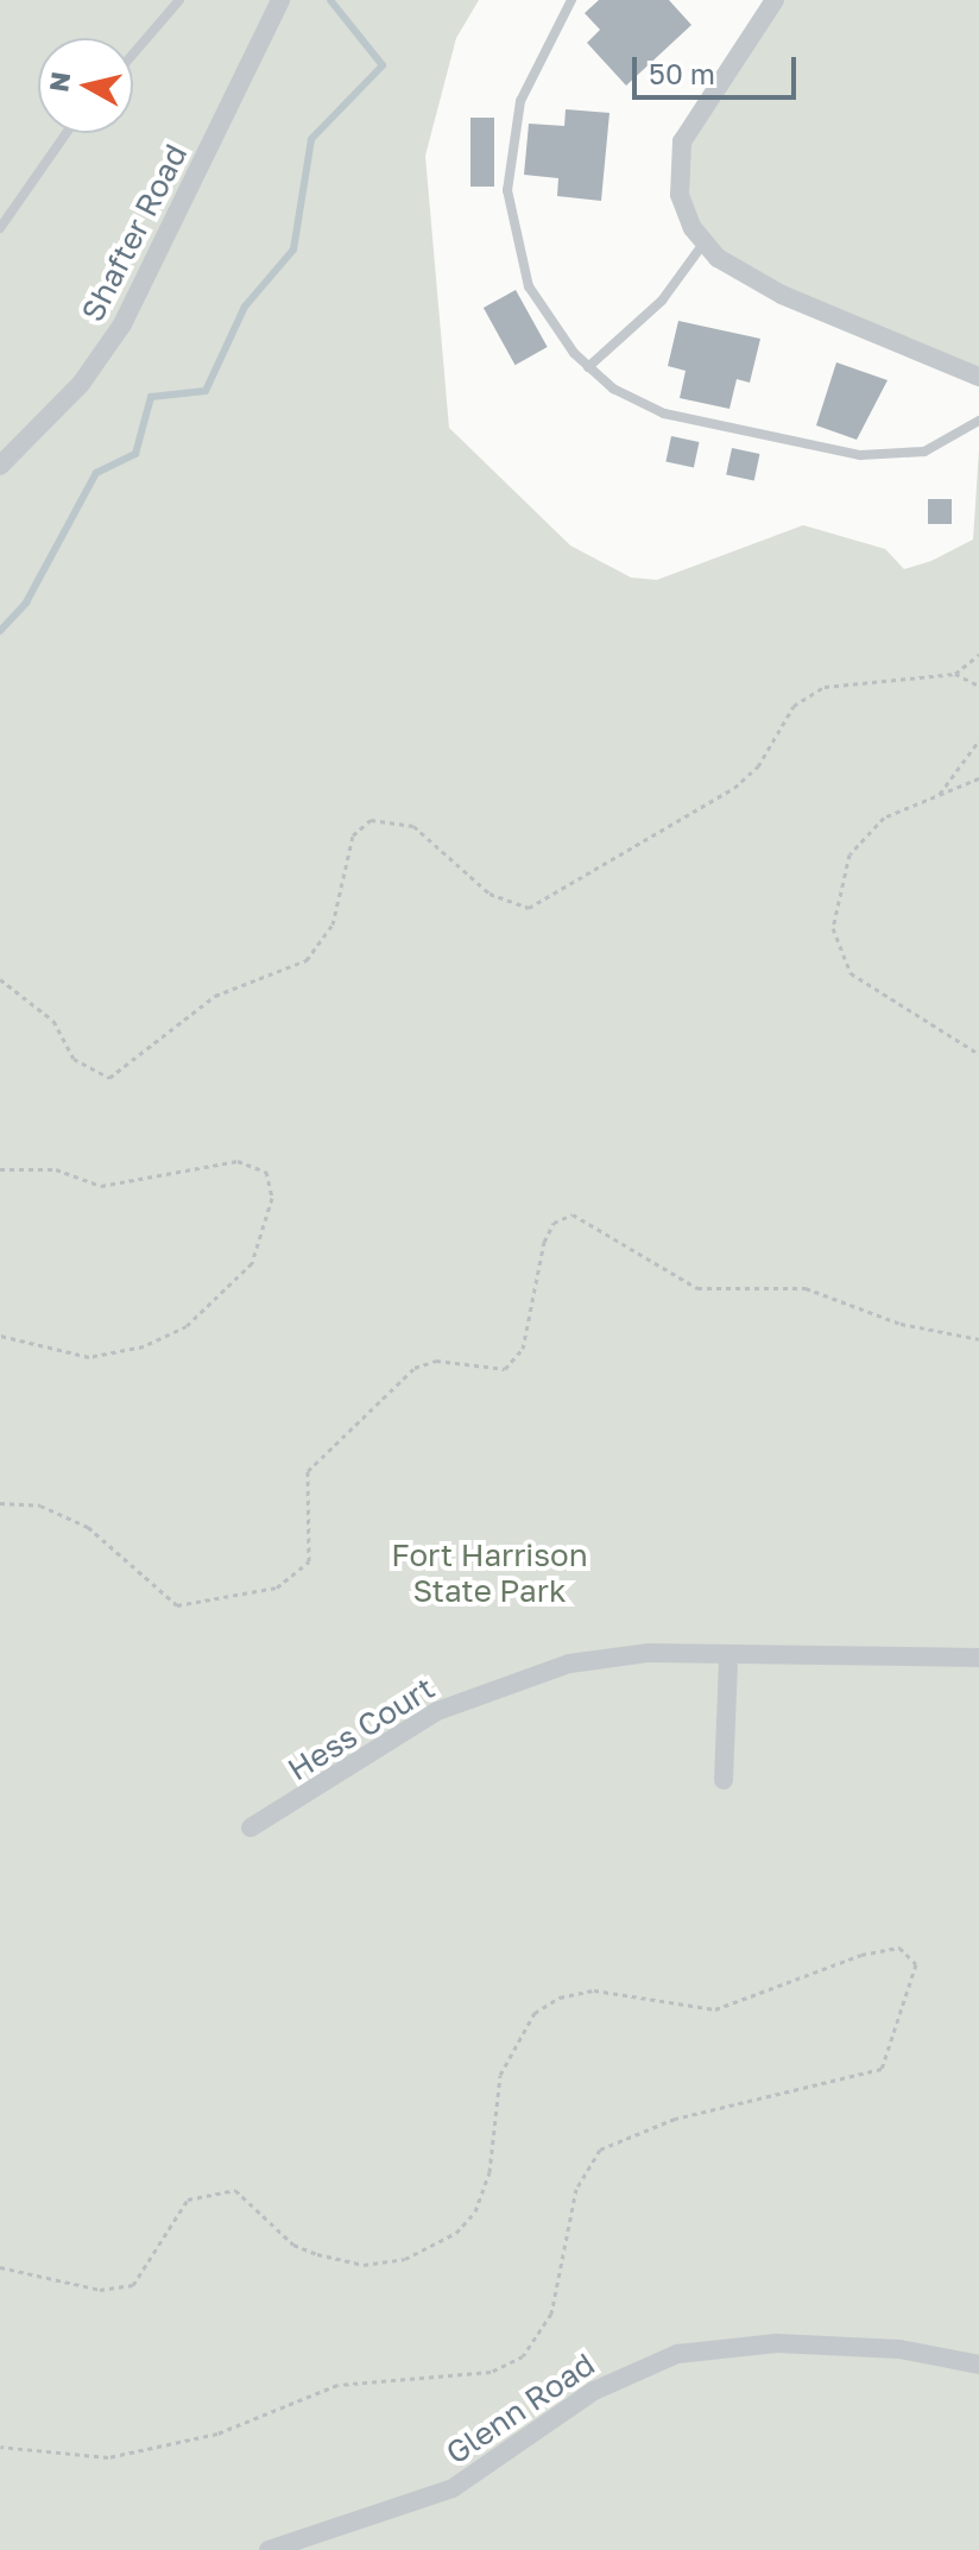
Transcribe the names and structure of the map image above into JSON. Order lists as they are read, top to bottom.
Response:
{
  "streets": {
    "street": ["Shafter Road", "Hess Court", "Glenn Road"]
  },
  "parks": ["Fort Harrison State Park"],
  "scale_bar": "50 m",
  "north": "left"
}
